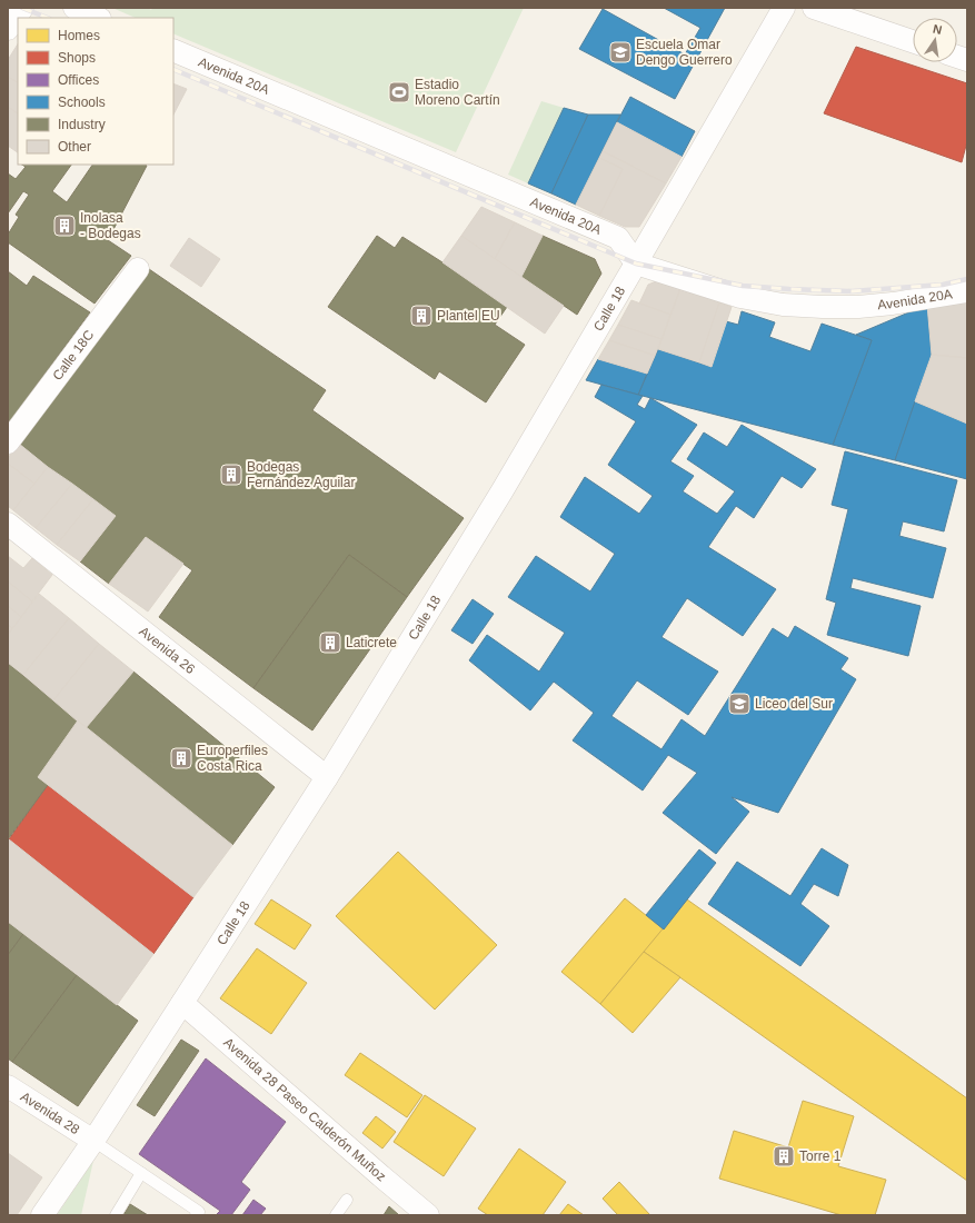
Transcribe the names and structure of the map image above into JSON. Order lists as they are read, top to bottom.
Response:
{
  "streets": {
    "street": [
      "Avenida 20A",
      "Calle 18",
      "Calle 18C",
      "Avenida 26",
      "Avenida 28 Paseo Calderón Muñoz",
      "Avenida 28"
    ]
  },
  "crossings": [
    ["Avenida 20A", "Calle 18"],
    ["Calle 18", "Avenida 26"],
    ["Calle 18", "Avenida 28 Paseo Calderón Muñoz"],
    ["Calle 18", "Avenida 28"]
  ],
  "places": {
    "school or university": ["Escuela Omar Dengo Guerrero", "Liceo del Sur"],
    "sports": ["Estadio Moreno Cartín"],
    "building": [
      "Inolasa - Bodegas",
      "Plantel EU",
      "Bodegas Fernández Aguilar",
      "Laticrete",
      "Europerfiles Costa Rica",
      "Torre 1"
    ]
  },
  "legend": [
    "Homes",
    "Shops",
    "Offices",
    "Schools",
    "Industry",
    "Other"
  ],
  "north": "top"
}
